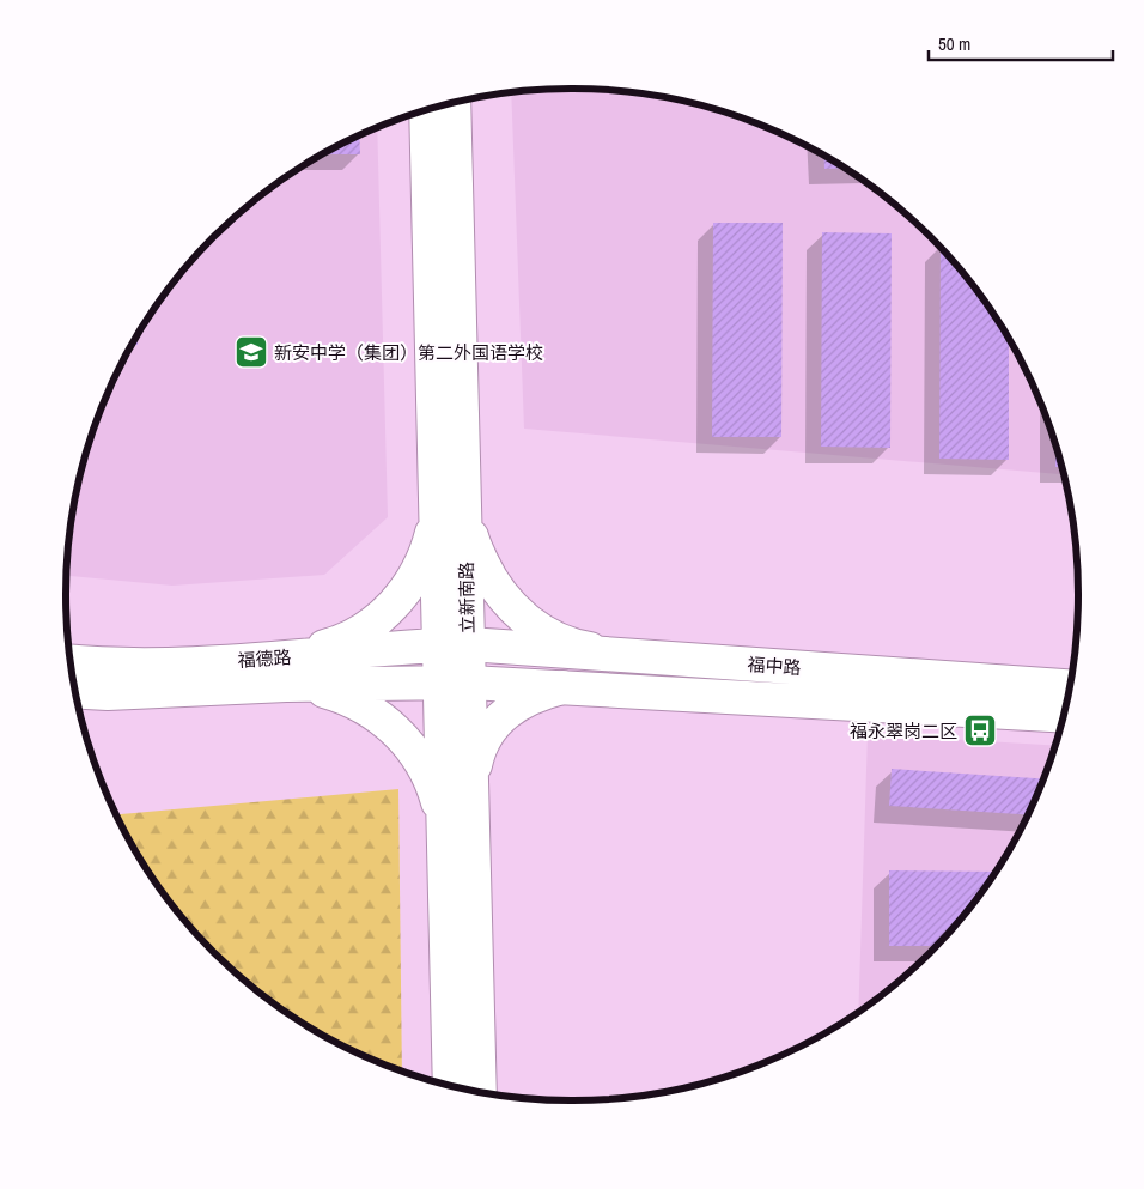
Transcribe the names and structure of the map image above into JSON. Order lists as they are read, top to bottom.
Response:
{
  "streets": {
    "street": ["立新南路", "福德路", "福中路"]
  },
  "crossings": [
    ["立新南路", "福德路"],
    ["立新南路", "福中路"],
    ["福德路", "福中路"]
  ],
  "places": {
    "school or university": ["新安中学（集团）第二外国语学校"],
    "bus stop": ["福永翠岗二区"]
  },
  "scale_bar": "50 m"
}
